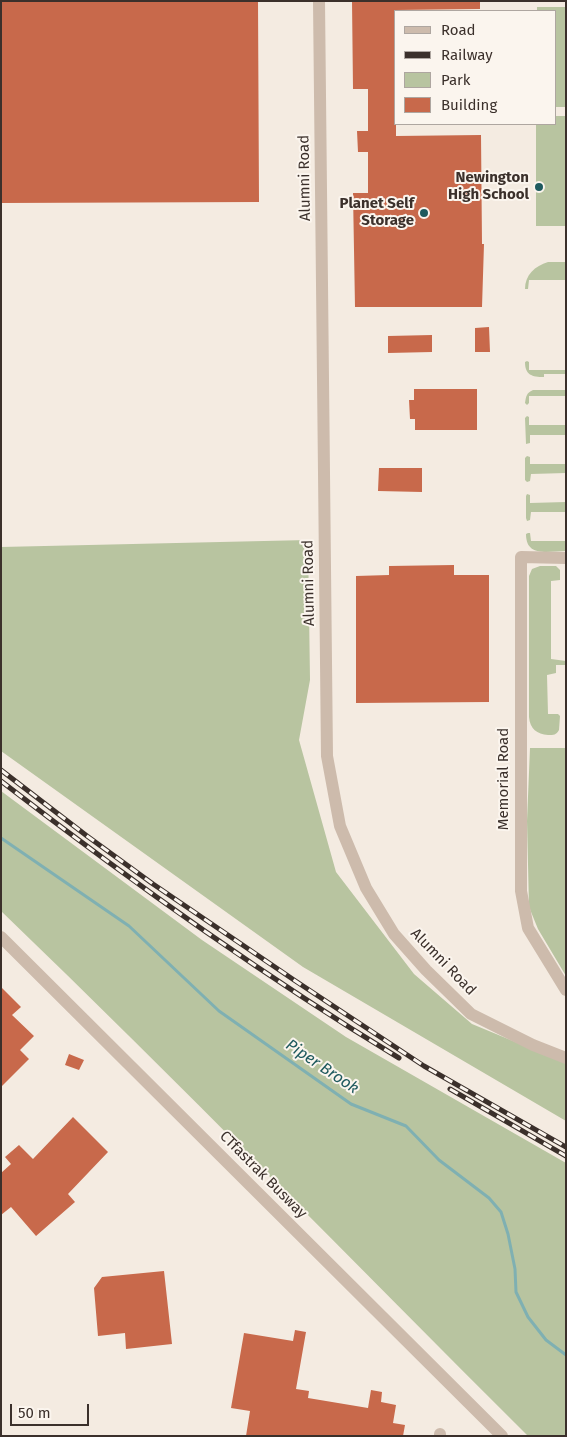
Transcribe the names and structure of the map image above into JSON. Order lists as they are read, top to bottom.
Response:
{
  "streets": {
    "street": ["Alumni Road", "Memorial Road", "CTfastrak Busway"]
  },
  "water": ["Piper Brook"],
  "places": ["Newington High School", "Planet Self Storage"],
  "legend": [
    "Road",
    "Railway",
    "Park",
    "Building"
  ],
  "scale_bar": "50 m"
}
